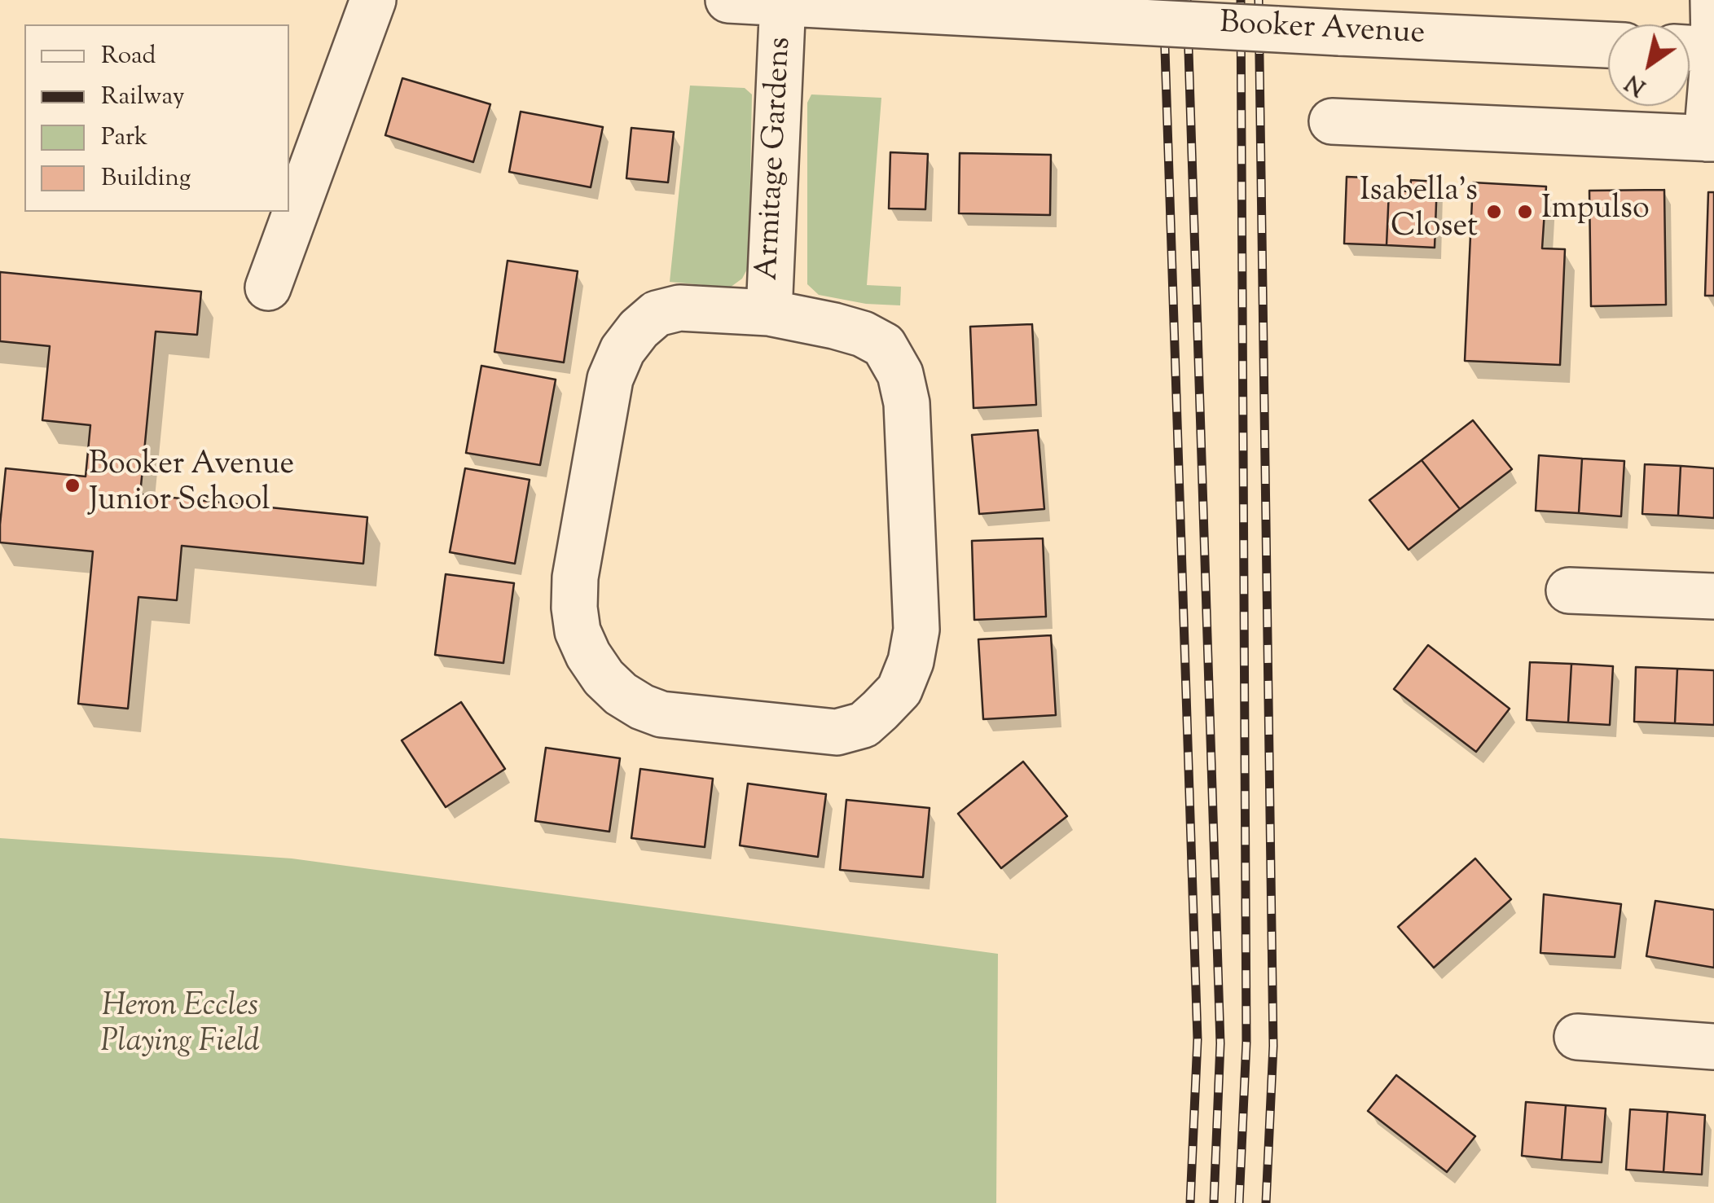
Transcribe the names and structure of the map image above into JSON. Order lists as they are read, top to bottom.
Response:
{
  "streets": {
    "street": ["Booker Avenue", "Armitage Gardens"]
  },
  "crossings": [
    ["Booker Avenue", "Armitage Gardens"]
  ],
  "parks": ["Heron Eccles Playing Field"],
  "places": ["Isabella's Closet", "Impulso", "Booker Avenue Junior School"],
  "legend": [
    "Road",
    "Railway",
    "Park",
    "Building"
  ],
  "north": "bottom left"
}
